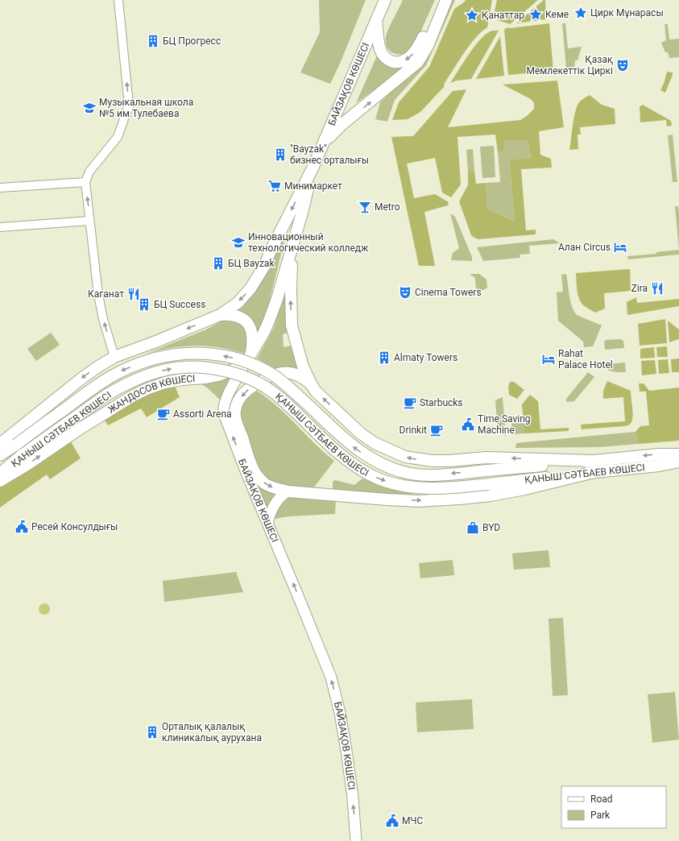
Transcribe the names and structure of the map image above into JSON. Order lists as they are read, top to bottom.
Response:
{
  "streets": {
    "main road": ["БАЙЗАҚОВ КӨШЕСІ", "ЖАНДОСОВ КӨШЕСІ", "ҚАНЫШ СӘТБАЕВ КӨШЕСІ"]
  },
  "crossings": [
    ["БАЙЗАҚОВ КӨШЕСІ", "ЖАНДОСОВ КӨШЕСІ"]
  ],
  "places": {
    "place": ["Цирк Мұнарасы", "Кеме", "Қанаттар"],
    "building": [
      "БЦ Прогресс",
      "\"Bayzak\" бизнес орталығы",
      "БЦ Bayzak",
      "БЦ Success",
      "Almaty Towers",
      "Орталық қалалық клиникалық аурухана"
    ],
    "theatre": ["Қазақ Мемлекеттік Циркі", "Cinema Towers"],
    "school or university": ["Музыкальная школа №5 им.Тулебаева", "Инновационный технологический колледж"],
    "supermarket": ["Минимаркет"],
    "bar": ["Metro"],
    "hotel": ["Алан Circus", "Rahat Palace Hotel"],
    "restaurant": ["Zira", "Каганат"],
    "cafe": ["Starbucks", "Assorti Arena", "Drinkit"],
    "public building": ["Time Saving Machine", "Ресей Консулдығы", "МЧС"],
    "shop": ["BYD"]
  },
  "legend": ["Road", "Park"]
}
